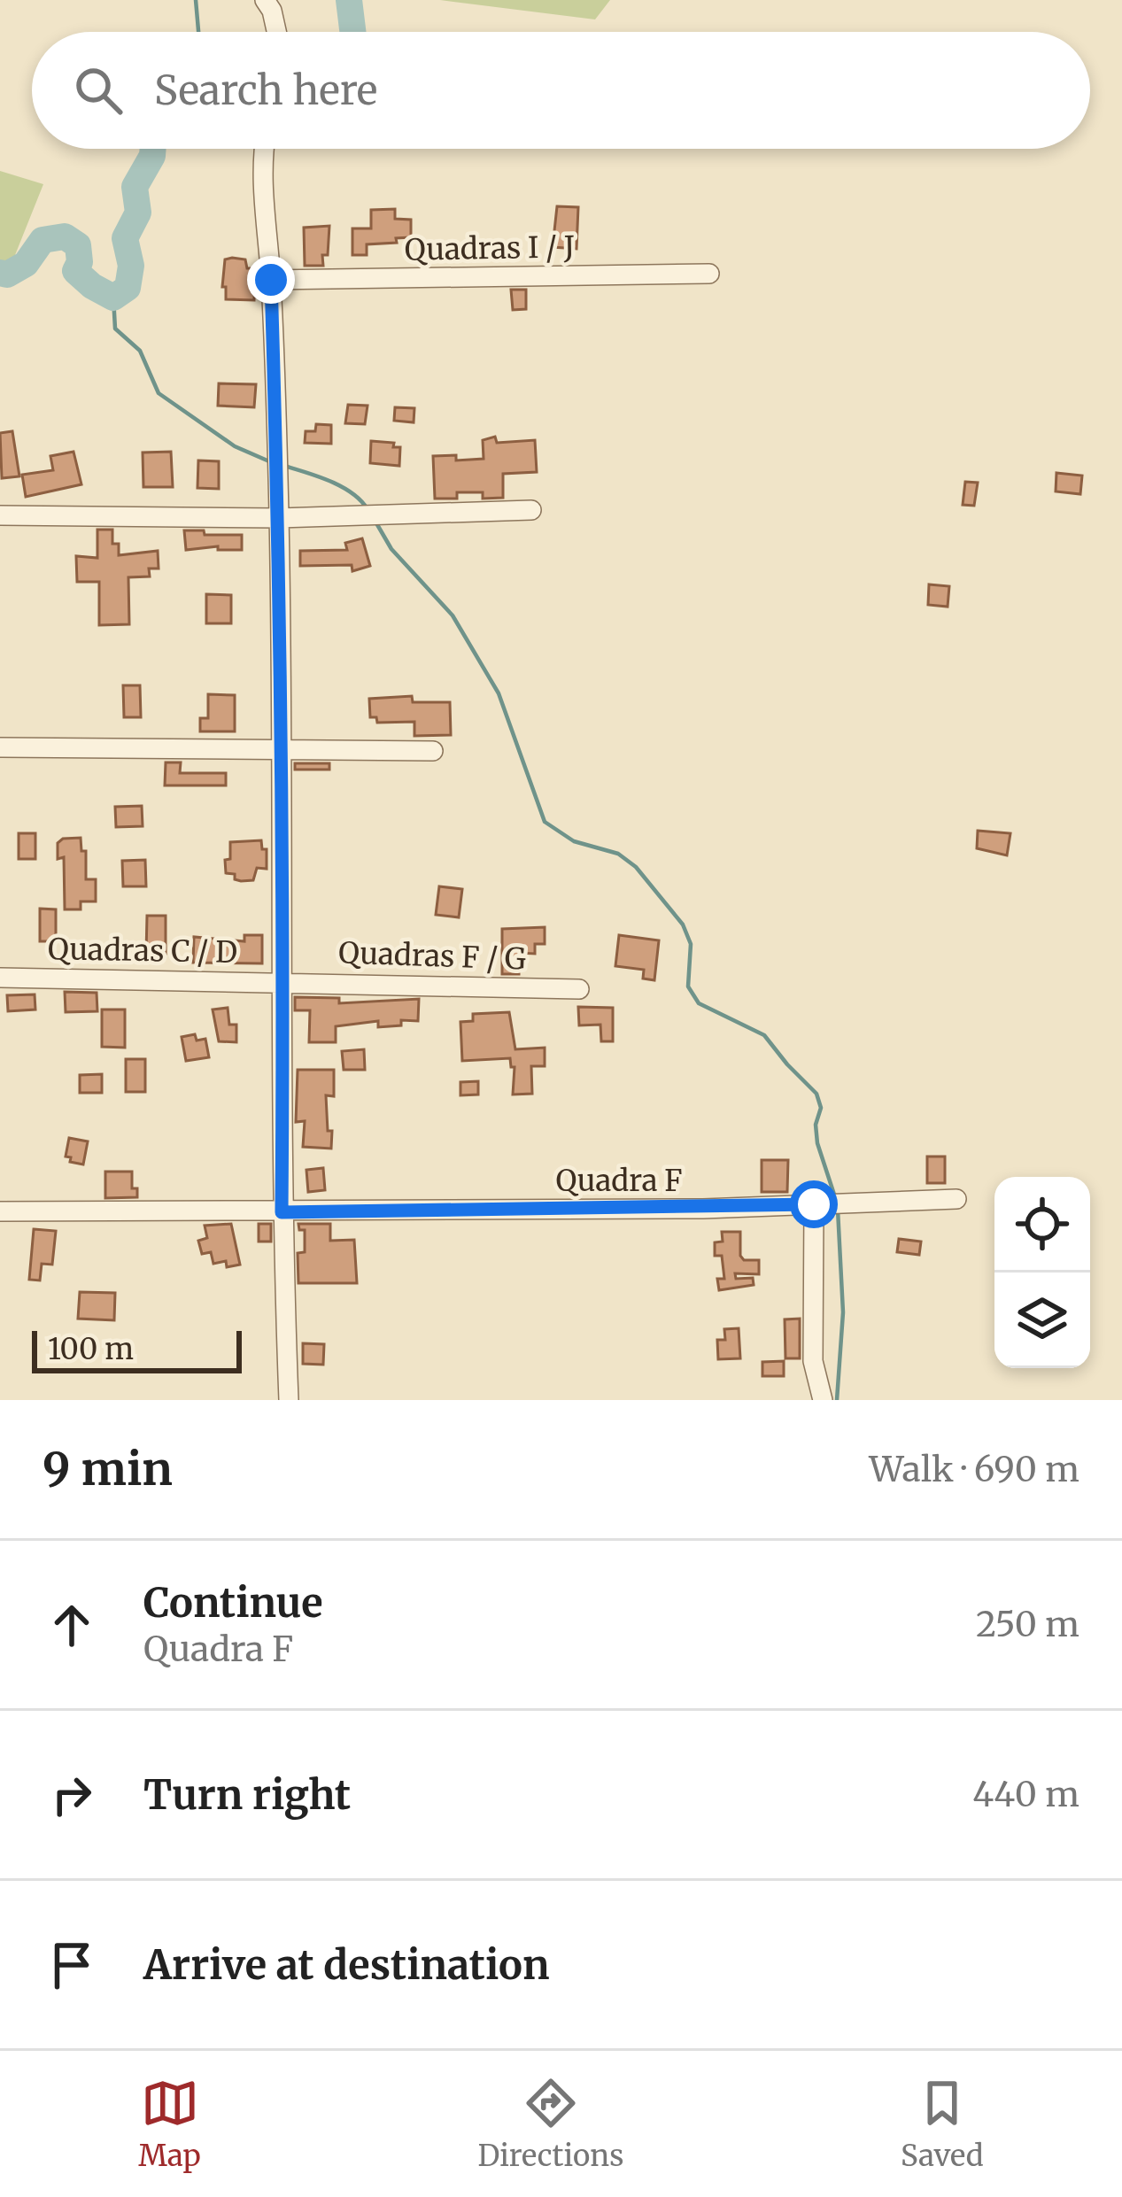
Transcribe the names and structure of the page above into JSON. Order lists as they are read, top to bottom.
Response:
{
  "streets": {
    "street": [
      "Quadras I / J",
      "Quadras C / D",
      "Quadras F / G",
      "Quadra F"
    ]
  },
  "crossings": [
    ["Quadras C / D", "Quadras F / G"]
  ],
  "scale_bar": "100 m",
  "page": {
    "search": "Search here",
    "scale": "100 m",
    "heading": ["9 min", "Walk · 690 m"],
    "list": [
      ["Continue", "Quadra F", "250 m"],
      ["Turn right", "440 m"],
      "Arrive at destination"
    ],
    "nav": ["Map", "Directions", "Saved"]
  }
}
